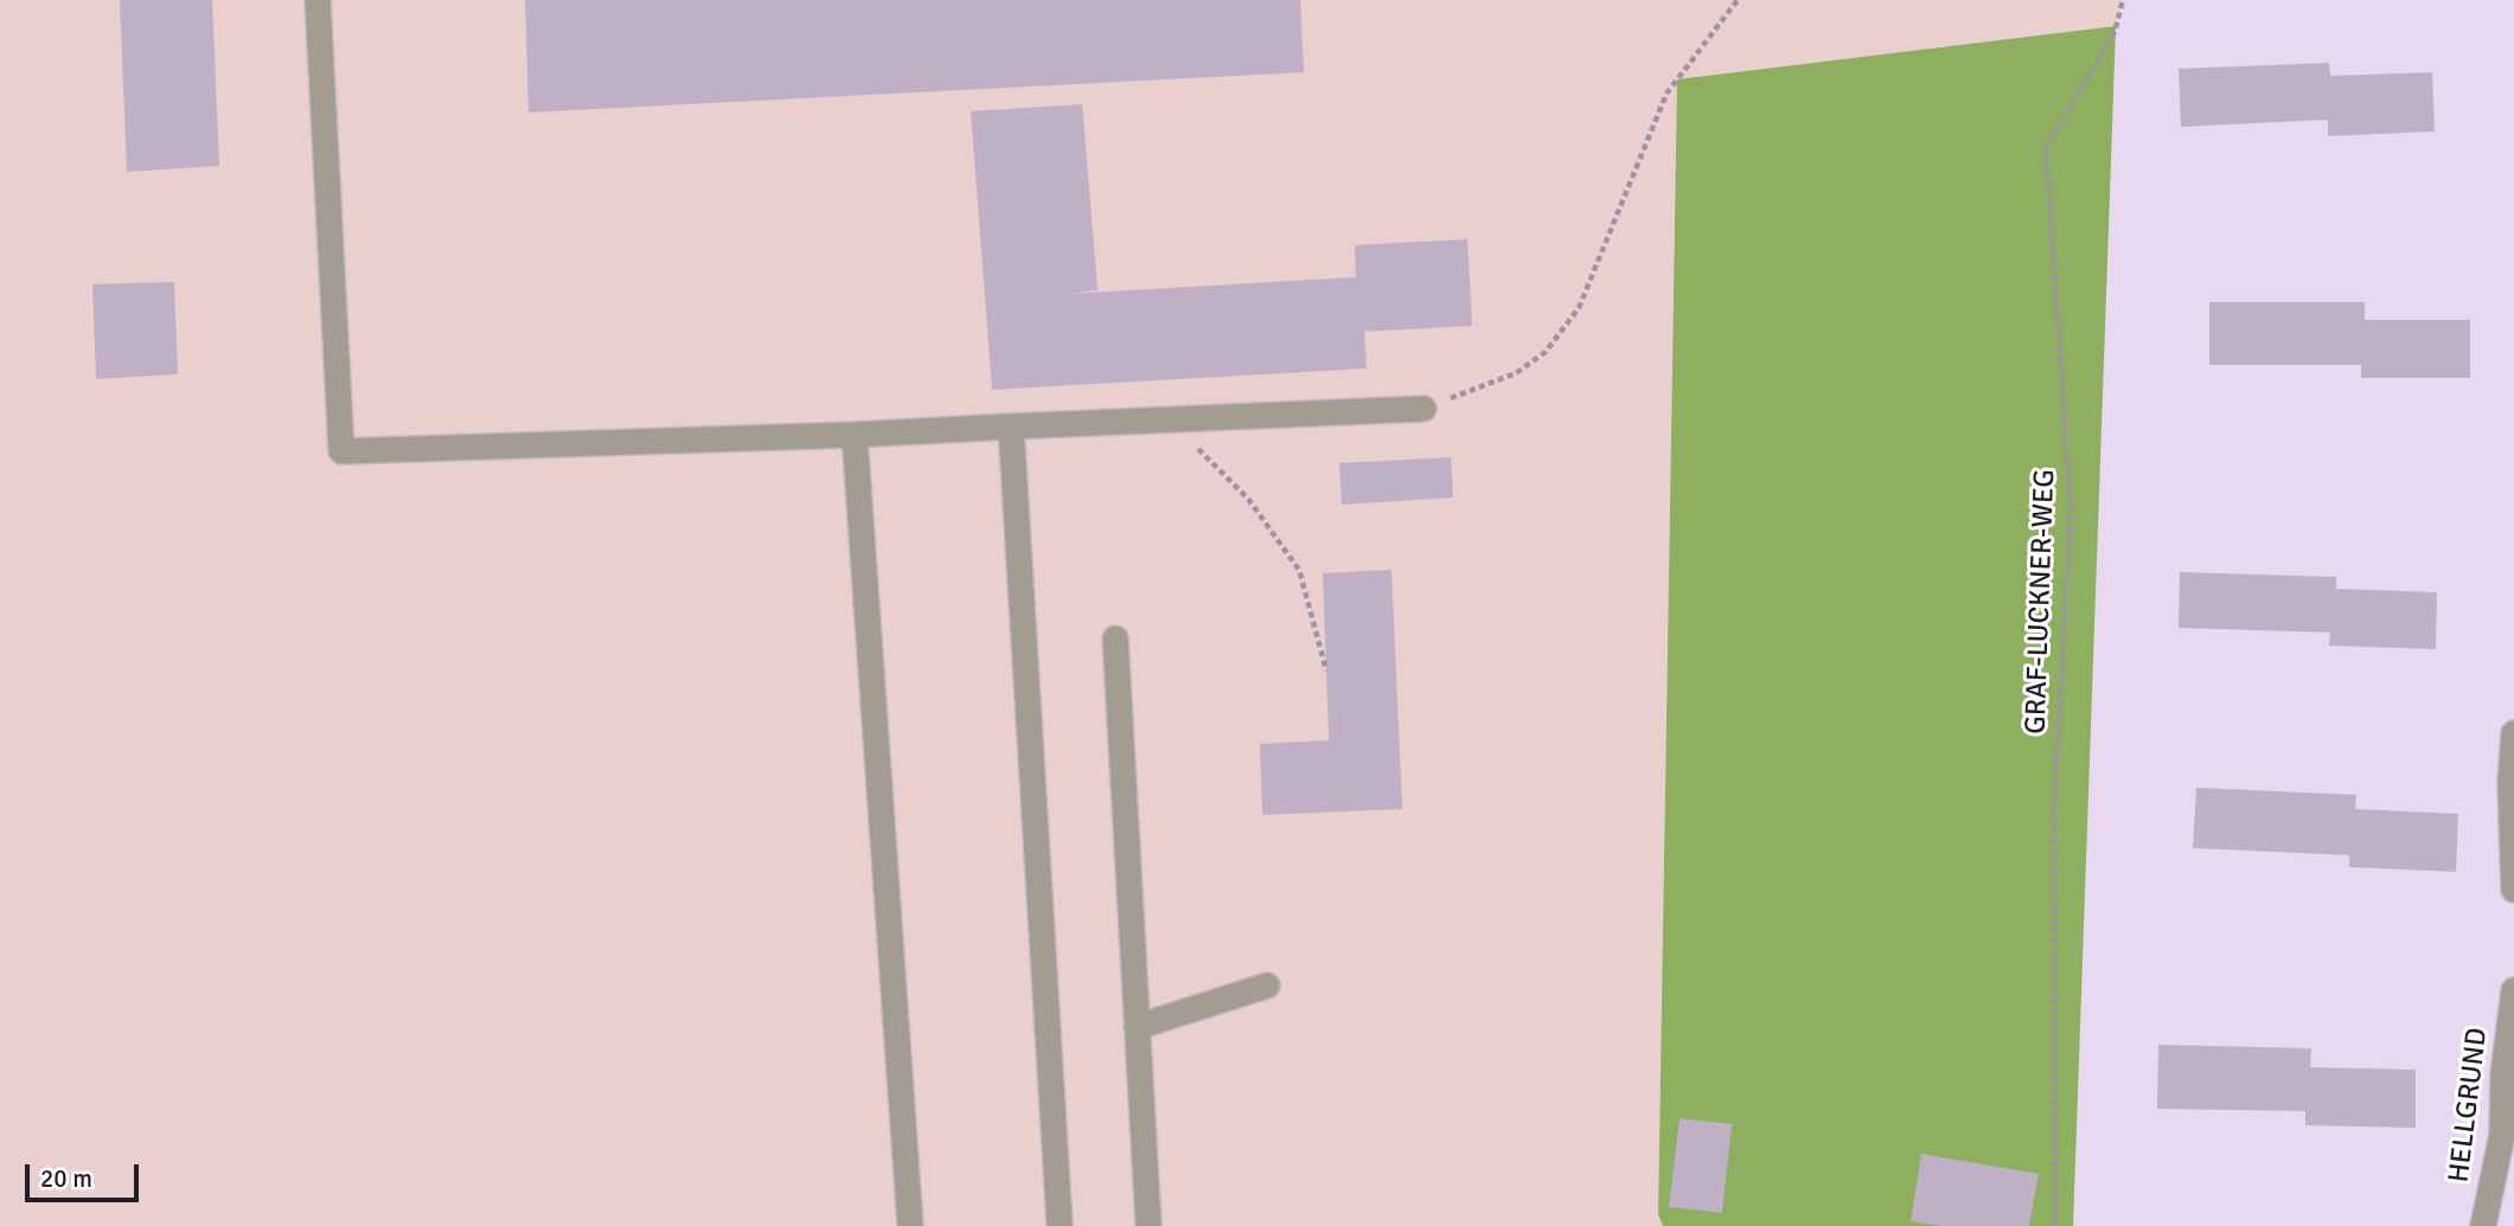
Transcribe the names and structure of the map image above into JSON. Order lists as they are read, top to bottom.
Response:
{
  "streets": {
    "street": ["HELLGRUND"],
    "path": ["GRAF-LUCKNER-WEG"]
  },
  "scale_bar": "20 m"
}
